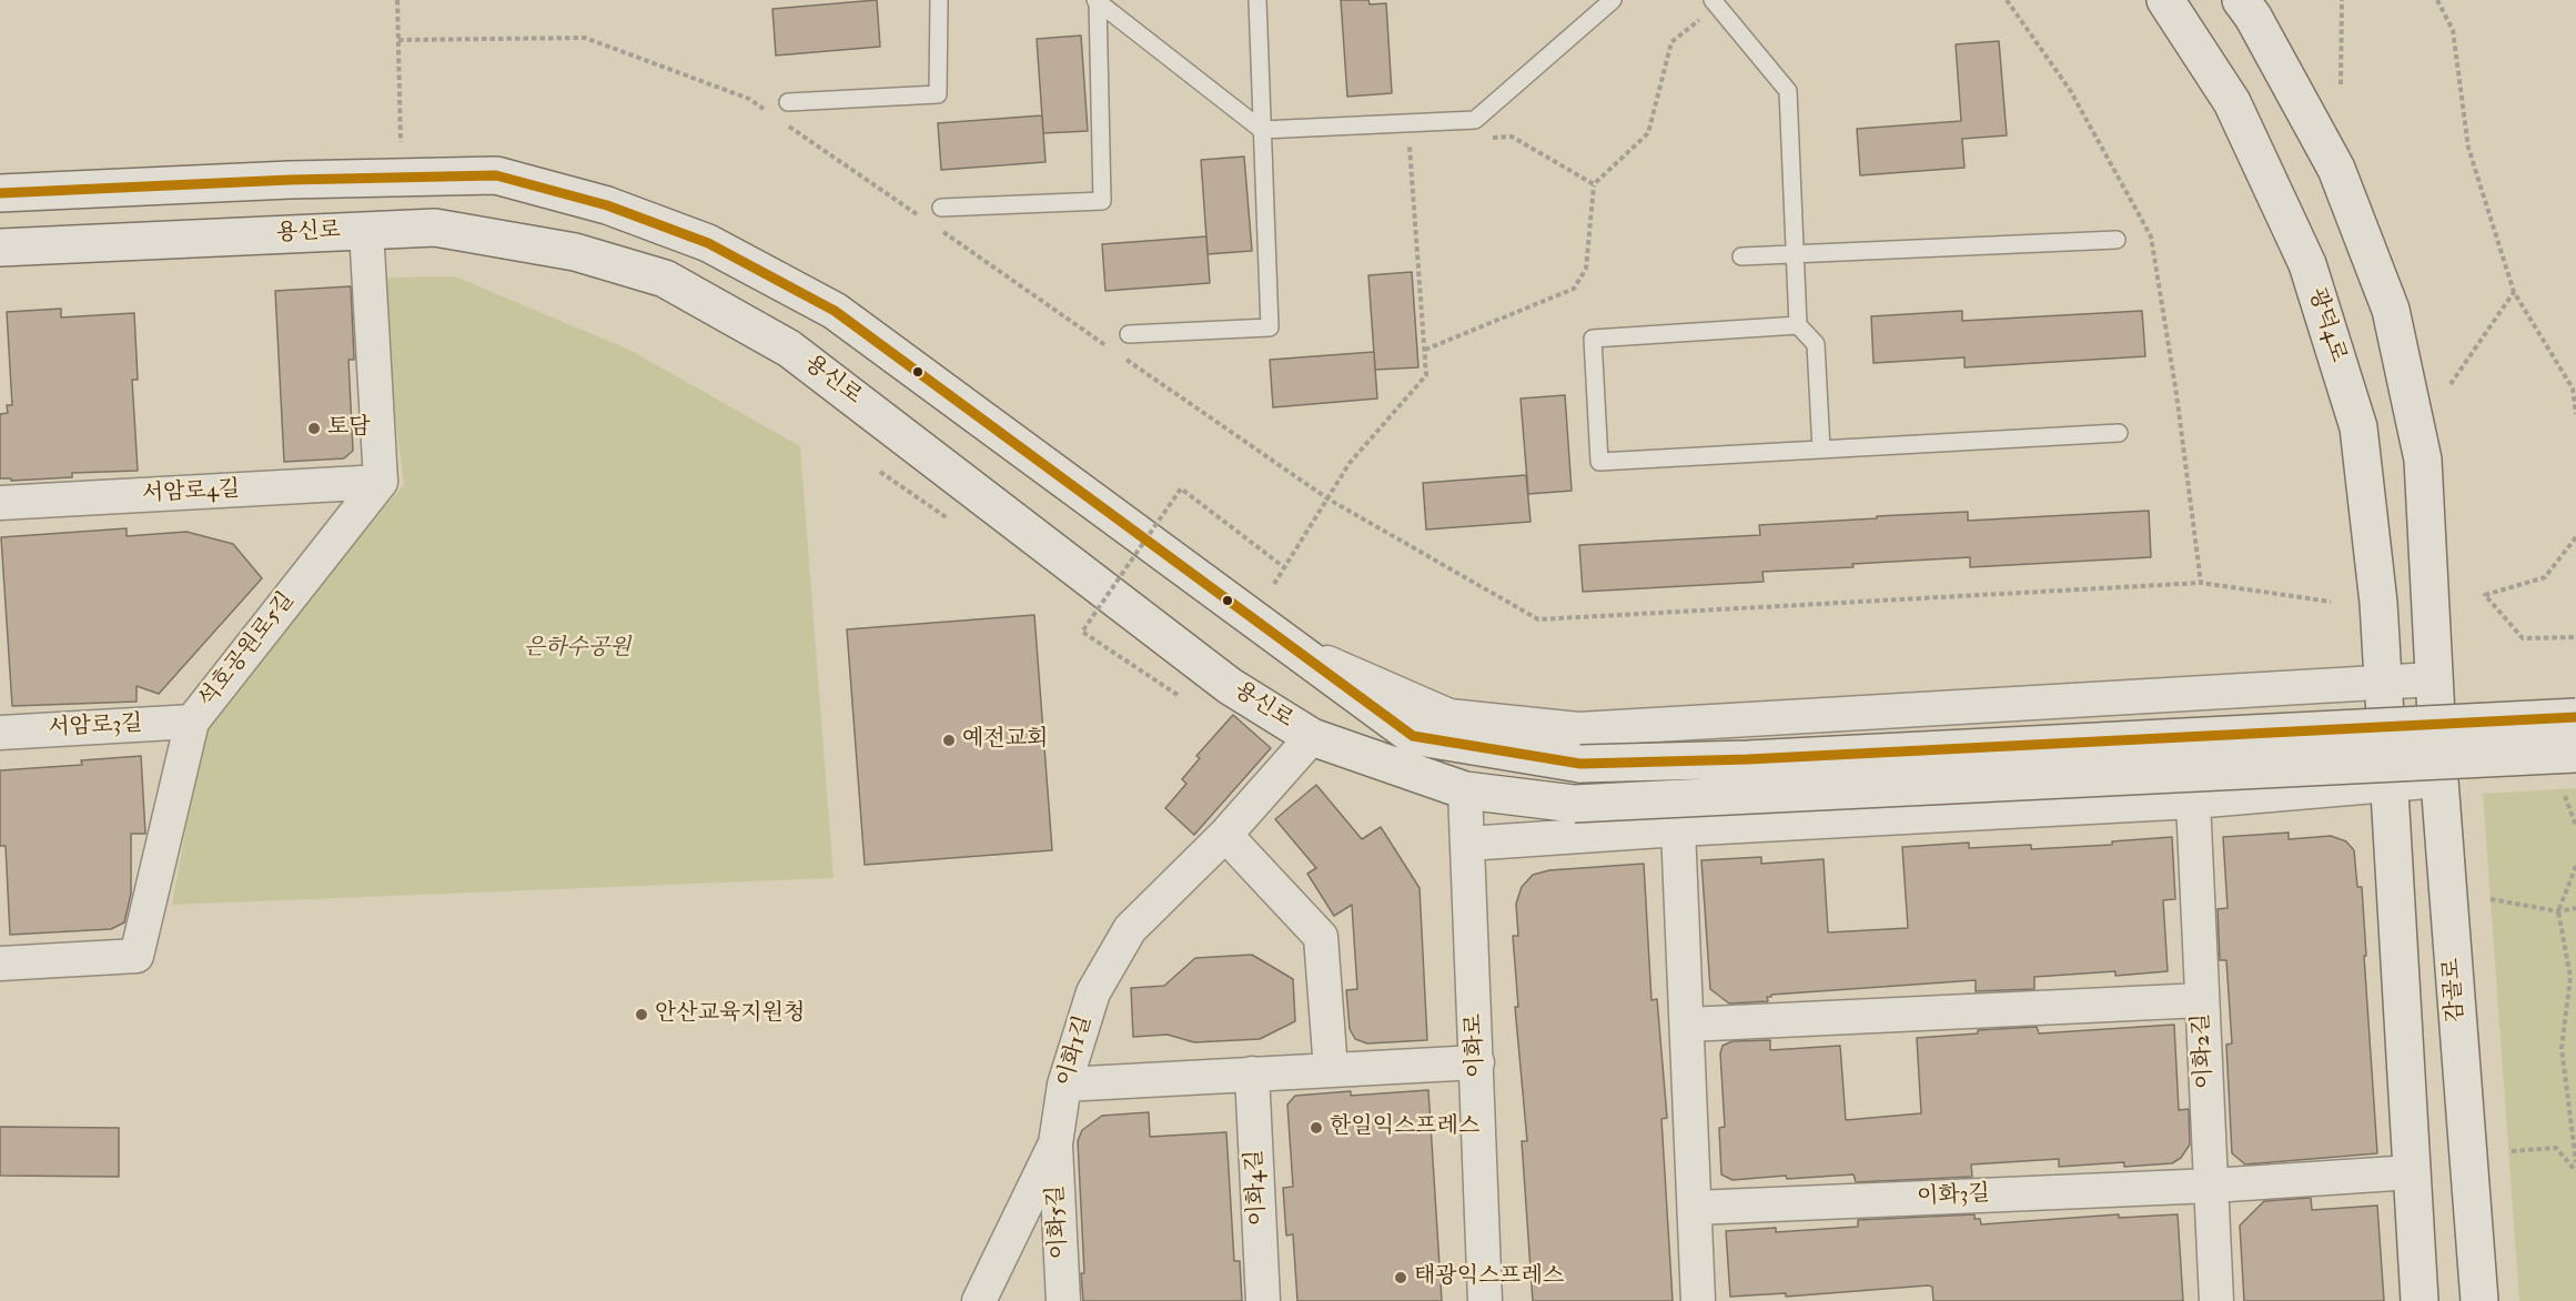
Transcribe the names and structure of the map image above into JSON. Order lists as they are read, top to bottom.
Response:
{
  "streets": {
    "main road": ["용신로", "광덕4로", "감골로"],
    "street": [
      "서암로4길",
      "석호공원로5길",
      "서암로3길",
      "이화로",
      "이화1길",
      "이화2길",
      "이화4길",
      "이화3길",
      "이화5길"
    ]
  },
  "crossings": [
    ["용신로", "이화로"],
    ["용신로", "이화1길"],
    ["서암로4길", "석호공원로5길"],
    ["석호공원로5길", "서암로3길"],
    ["이화1길", "이화5길"],
    ["이화2길", "이화3길"]
  ],
  "parks": ["은하수공원"],
  "places": [
    "토담",
    "예전교회",
    "안산교육지원청",
    "한일익스프레스",
    "태광익스프레스"
  ]
}
